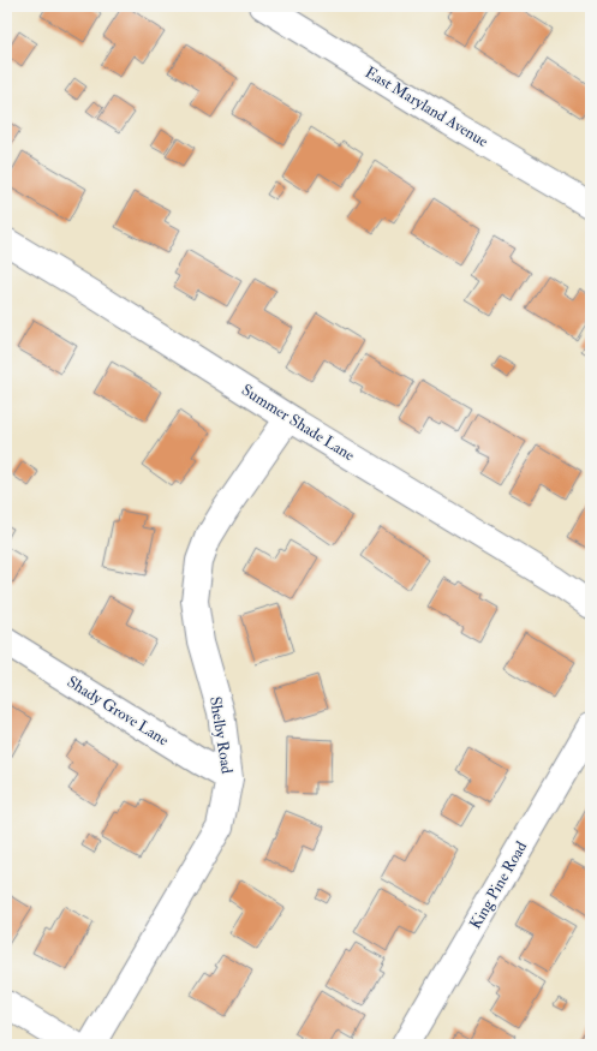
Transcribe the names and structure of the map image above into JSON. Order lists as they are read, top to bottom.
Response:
{
  "streets": {
    "street": [
      "East Maryland Avenue",
      "Summer Shade Lane",
      "Shady Grove Lane",
      "Shelby Road",
      "King Pine Road"
    ]
  },
  "crossings": [
    ["Summer Shade Lane", "Shelby Road"],
    ["Shady Grove Lane", "Shelby Road"]
  ]
}
